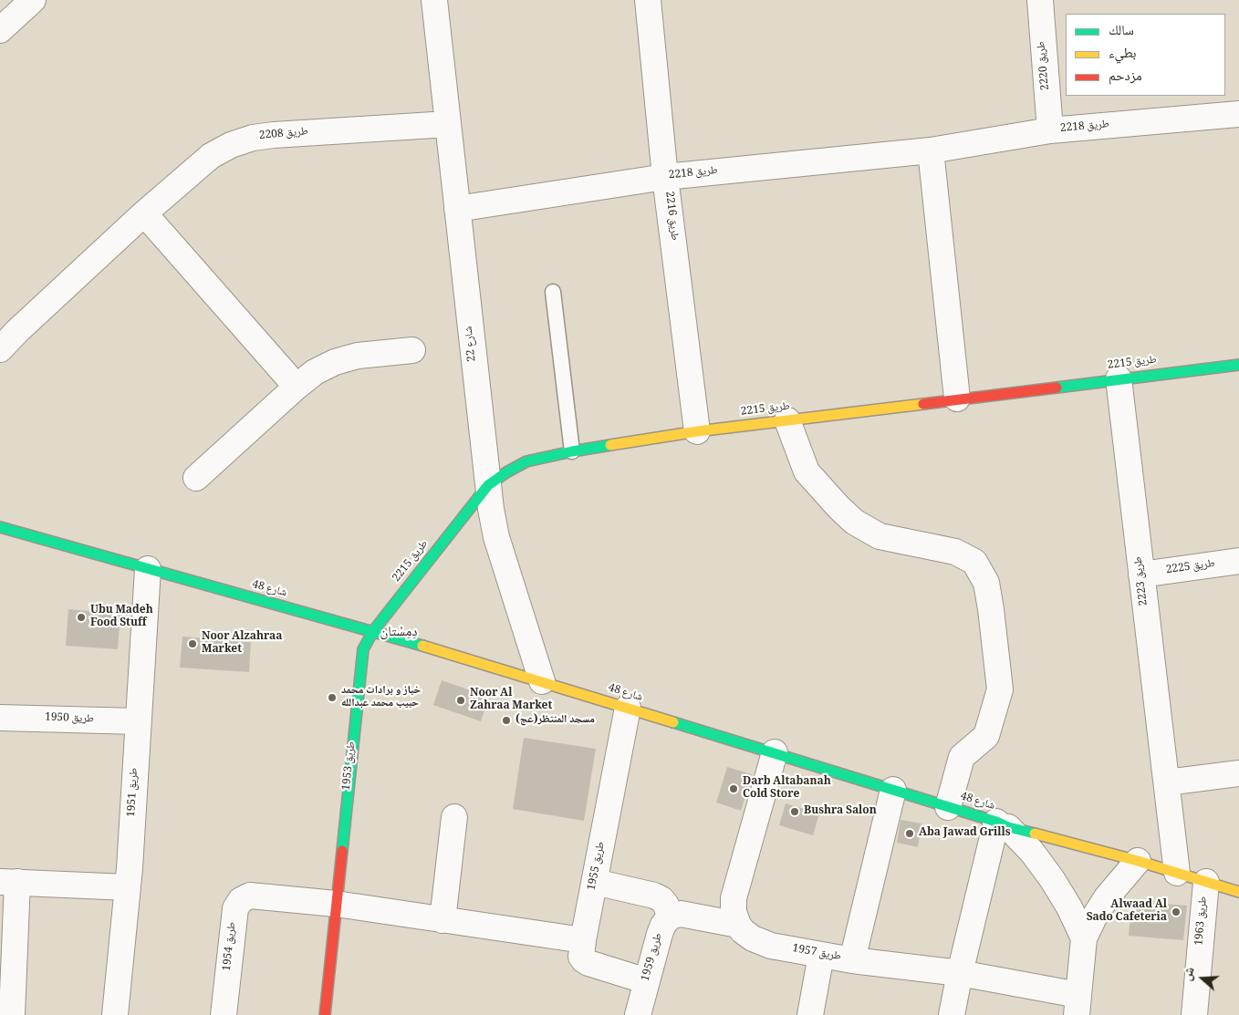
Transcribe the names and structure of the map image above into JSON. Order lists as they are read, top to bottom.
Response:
{
  "streets": {
    "street": [
      "طريق 2220",
      "طريق 2218",
      "طريق 2208",
      "طريق 2216",
      "شارع 22",
      "طريق 2215",
      "طريق 2225",
      "طريق 2223",
      "شارع 48",
      "طريق 1950",
      "طريق 1953",
      "طريق 1951",
      "طريق 1955",
      "طريق 1963",
      "طريق 1954",
      "طريق 1957",
      "طريق 1959"
    ]
  },
  "crossings": [
    ["طريق 2220", "طريق 2218"],
    ["طريق 2218", "طريق 2216"],
    ["طريق 2218", "شارع 22"],
    ["طريق 2208", "شارع 22"],
    ["طريق 2216", "طريق 2215"],
    ["شارع 22", "طريق 2215"],
    ["شارع 22", "شارع 48"],
    ["طريق 2215", "طريق 2223"],
    ["طريق 2215", "شارع 48"],
    ["طريق 2215", "طريق 1953"],
    ["طريق 2225", "طريق 2223"],
    ["طريق 2223", "شارع 48"],
    ["شارع 48", "طريق 1953"],
    ["شارع 48", "طريق 1951"],
    ["شارع 48", "طريق 1955"],
    ["شارع 48", "طريق 1963"],
    ["طريق 1950", "طريق 1951"],
    ["طريق 1953", "طريق 1954"],
    ["طريق 1955", "طريق 1959"]
  ],
  "districts": ["دِمِسْتان"],
  "places": [
    "Ubu Madeh Food Stuff",
    "Noor Alzahraa Market",
    "خباز و برادات محمد حبيب محمد عبدالله",
    "Noor Al Zahraa Market",
    "مسجد المنتظر(عج)",
    "Darb Altabanah Cold Store",
    "Bushra Salon",
    "Aba Jawad Grills",
    "Alwaad Al Sado Cafeteria"
  ],
  "legend": ["سالك", "بطيء", "مزدحم"],
  "north": "left"
}
